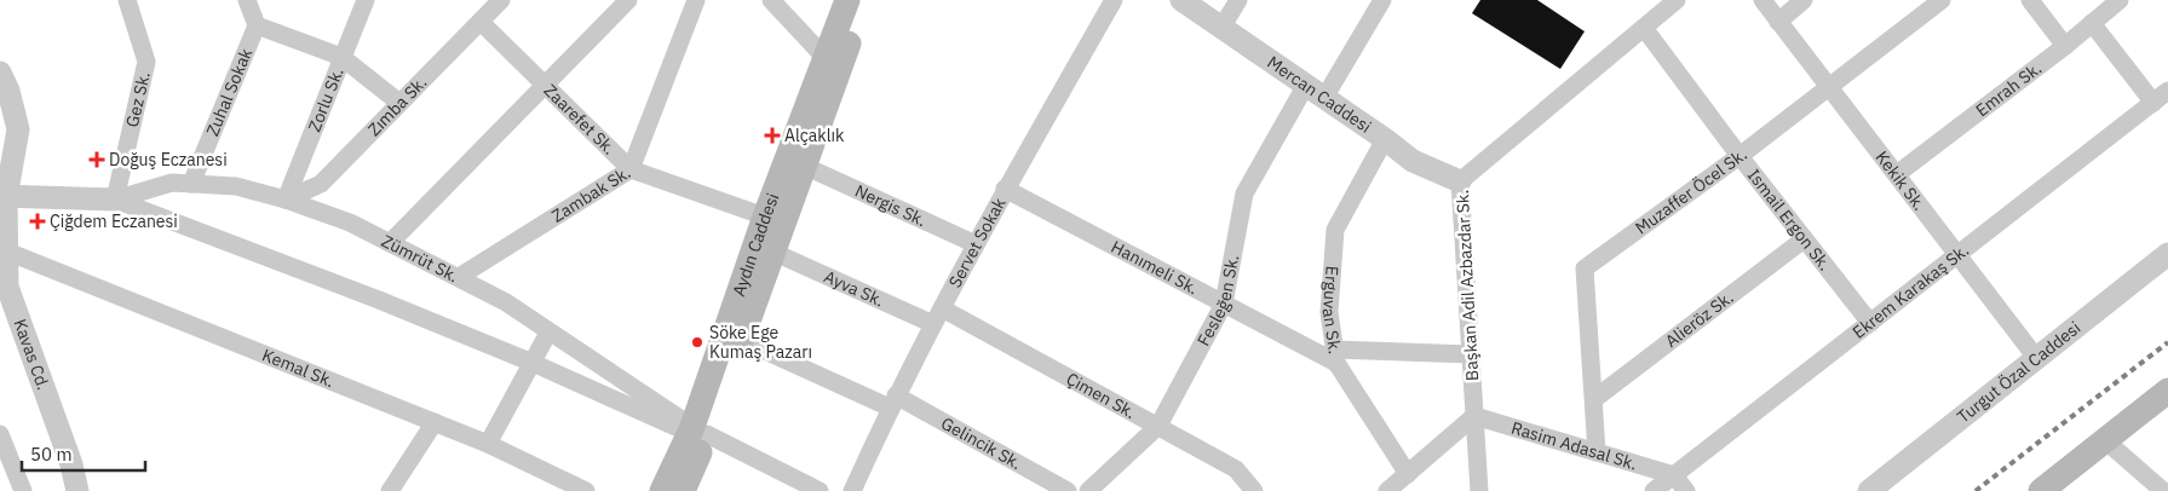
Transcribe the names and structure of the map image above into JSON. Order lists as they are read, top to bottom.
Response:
{
  "streets": {
    "main road": ["Aydın Caddesi"],
    "street": [
      "Emrah Sk.",
      "Zuhal Sokak",
      "Mercan Caddesi",
      "Gez Sk.",
      "Zorlu Sk.",
      "Zımba Sk.",
      "Zaarefet Sk.",
      "Kekik Sk.",
      "Muzaffer Öcel Sk.",
      "Zambak Sk.",
      "Nergis Sk.",
      "Ismail Ergon Sk.",
      "Servet Sokak",
      "Zümrüt Sk.",
      "Hanımeli Sk.",
      "Başkan Adil Azbazdar Sk.",
      "Ayva Sk.",
      "Ekrem Karakaş Sk.",
      "Fesleğen Sk.",
      "Erguvan Sk.",
      "Alieröz Sk.",
      "Kavas Cd.",
      "Kemal Sk.",
      "Turgut Özal Caddesi",
      "Çimen Sk.",
      "Gelincik Sk.",
      "Rasim Adasal Sk."
    ]
  },
  "crossings": [
    ["Emrah Sk.", "Kekik Sk."],
    ["Zuhal Sokak", "Zümrüt Sk."],
    ["Mercan Caddesi", "Başkan Adil Azbazdar Sk."],
    ["Mercan Caddesi", "Fesleğen Sk."],
    ["Mercan Caddesi", "Erguvan Sk."],
    ["Gez Sk.", "Zümrüt Sk."],
    ["Zorlu Sk.", "Zımba Sk."],
    ["Zorlu Sk.", "Zümrüt Sk."],
    ["Zımba Sk.", "Zaarefet Sk."],
    ["Zımba Sk.", "Zümrüt Sk."],
    ["Zaarefet Sk.", "Zambak Sk."],
    ["Zaarefet Sk.", "Aydın Caddesi"],
    ["Kekik Sk.", "Muzaffer Öcel Sk."],
    ["Kekik Sk.", "Ekrem Karakaş Sk."],
    ["Kekik Sk.", "Turgut Özal Caddesi"],
    ["Muzaffer Öcel Sk.", "Ismail Ergon Sk."],
    ["Muzaffer Öcel Sk.", "Alieröz Sk."],
    ["Muzaffer Öcel Sk.", "Rasim Adasal Sk."],
    ["Zambak Sk.", "Zümrüt Sk."],
    ["Nergis Sk.", "Servet Sokak"],
    ["Nergis Sk.", "Aydın Caddesi"],
    ["Ismail Ergon Sk.", "Başkan Adil Azbazdar Sk."],
    ["Ismail Ergon Sk.", "Ekrem Karakaş Sk."],
    ["Ismail Ergon Sk.", "Alieröz Sk."],
    ["Servet Sokak", "Hanımeli Sk."],
    ["Servet Sokak", "Ayva Sk."],
    ["Servet Sokak", "Çimen Sk."],
    ["Servet Sokak", "Gelincik Sk."],
    ["Aydın Caddesi", "Zümrüt Sk."],
    ["Aydın Caddesi", "Ayva Sk."],
    ["Aydın Caddesi", "Gelincik Sk."],
    ["Hanımeli Sk.", "Fesleğen Sk."],
    ["Hanımeli Sk.", "Erguvan Sk."],
    ["Başkan Adil Azbazdar Sk.", "Rasim Adasal Sk."],
    ["Ayva Sk.", "Çimen Sk."],
    ["Ekrem Karakaş Sk.", "Rasim Adasal Sk."],
    ["Fesleğen Sk.", "Çimen Sk."],
    ["Kavas Cd.", "Kemal Sk."]
  ],
  "places": {
    "health": ["Alçaklık", "Doğuş Eczanesi", "Çiğdem Eczanesi"],
    "other": ["Söke Ege Kumaş Pazarı"]
  },
  "scale_bar": "50 m"
}
